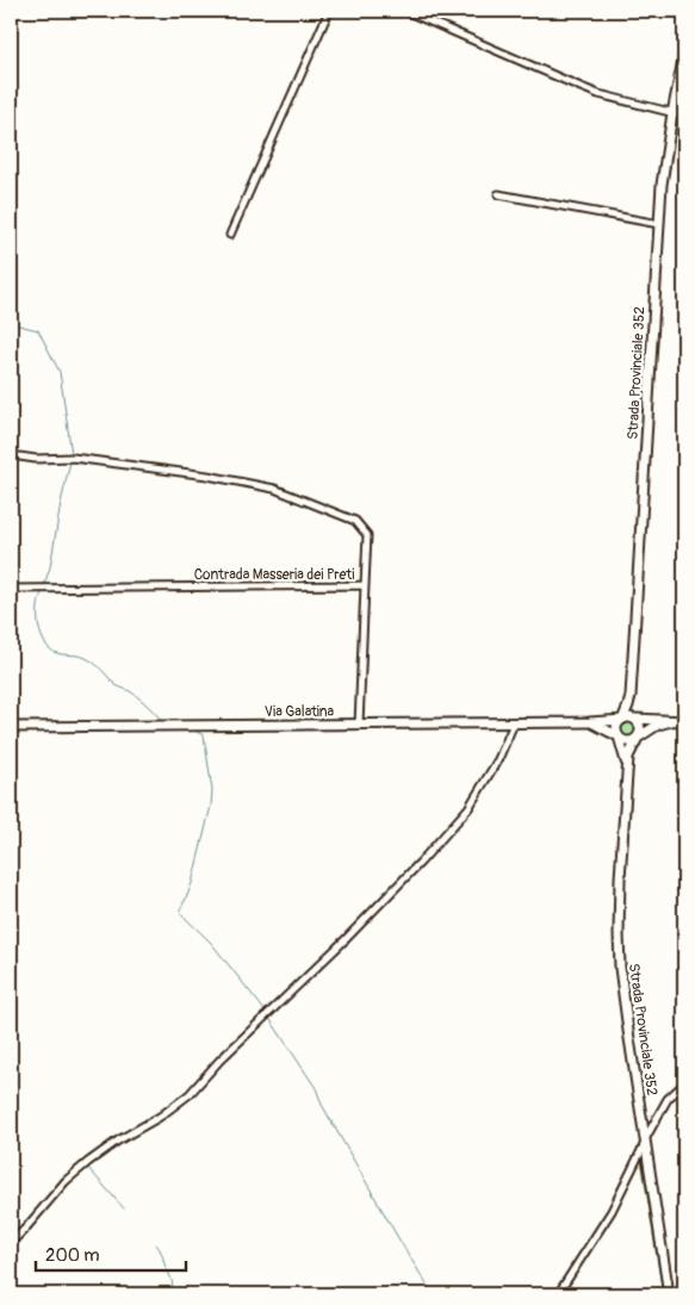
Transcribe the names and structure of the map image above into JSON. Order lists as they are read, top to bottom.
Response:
{
  "streets": {
    "main road": ["Strada Provinciale 352", "Via Galatina"],
    "street": ["Contrada Masseria dei Preti"]
  },
  "crossings": [
    ["Strada Provinciale 352", "Via Galatina"]
  ],
  "scale_bar": "200 m"
}
